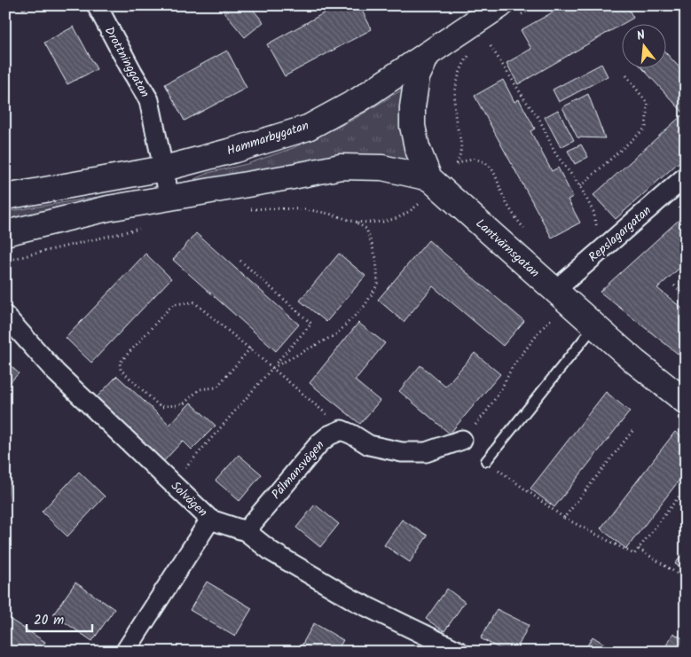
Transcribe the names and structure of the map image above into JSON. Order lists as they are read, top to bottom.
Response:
{
  "streets": {
    "main road": ["Hammarbygatan", "Lantvärnsgatan"],
    "street": [
      "Drottninggatan",
      "Repslagargatan",
      "Pålmansvägen",
      "Solvägen"
    ]
  },
  "crossings": [
    ["Drottninggatan", "Hammarbygatan"],
    ["Hammarbygatan", "Lantvärnsgatan"],
    ["Repslagargatan", "Lantvärnsgatan"],
    ["Pålmansvägen", "Solvägen"]
  ],
  "scale_bar": "20 m",
  "north": "top"
}
